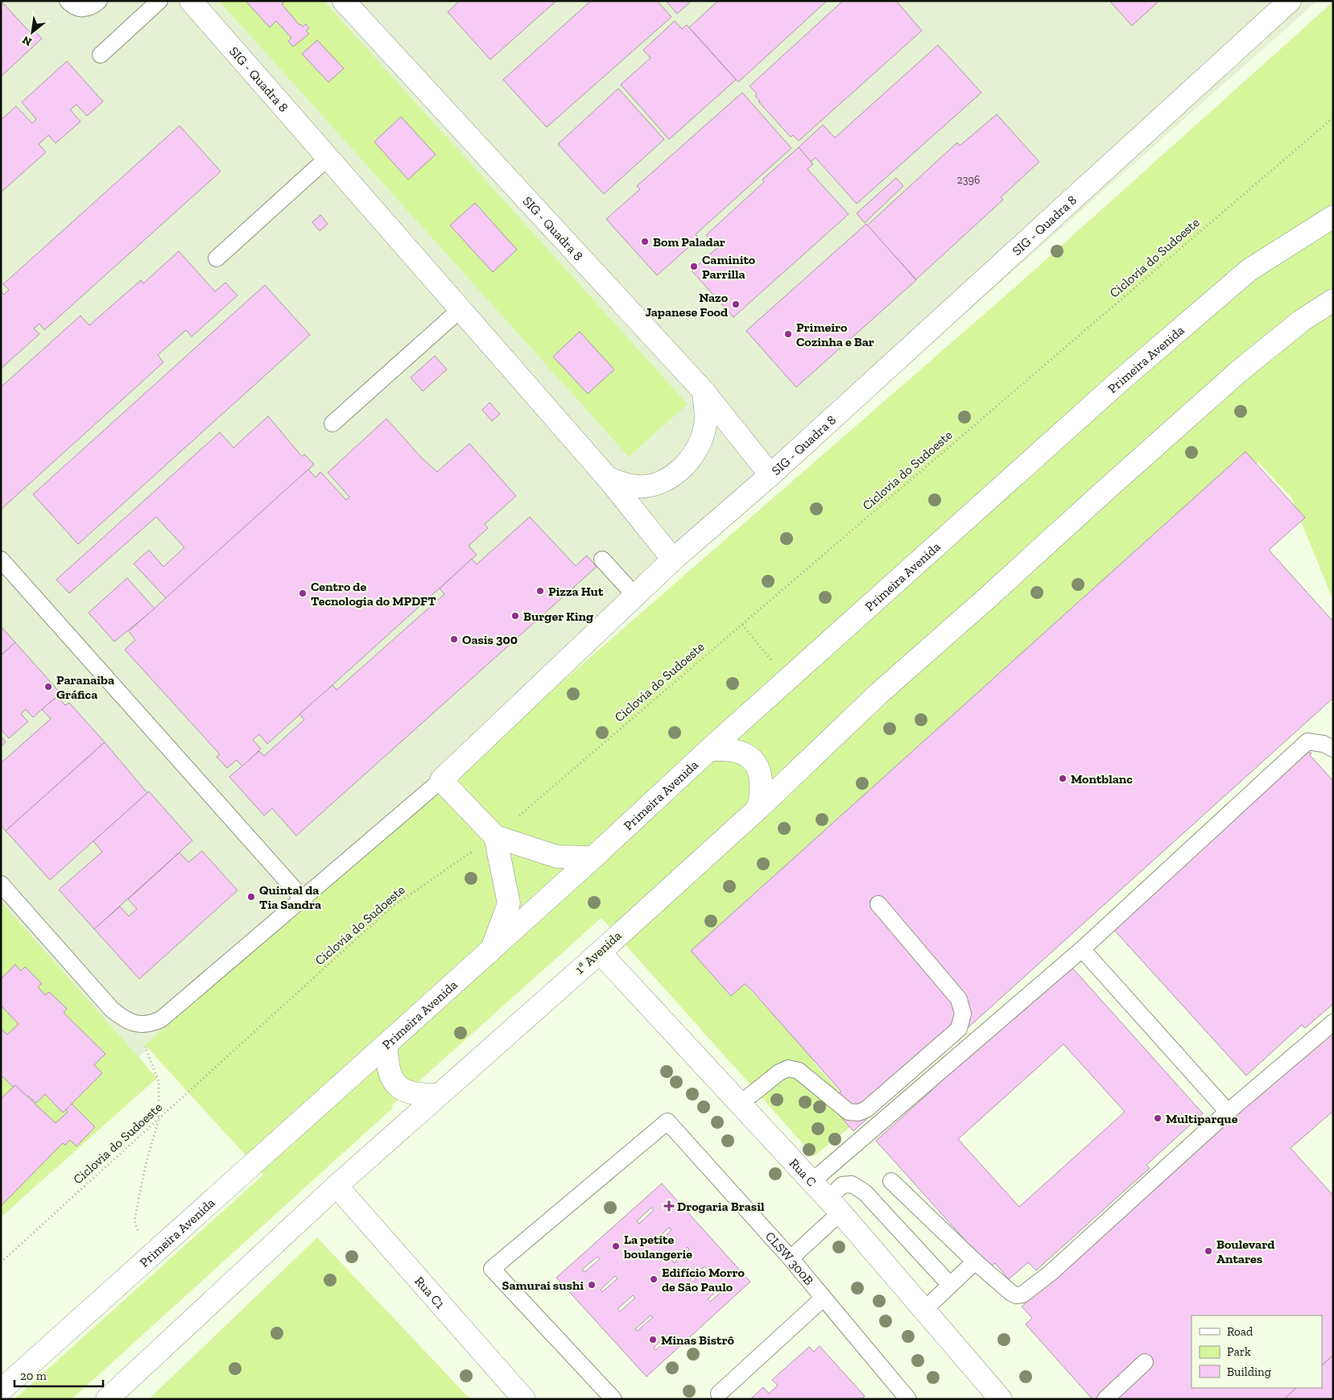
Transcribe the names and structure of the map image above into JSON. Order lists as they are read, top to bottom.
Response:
{
  "streets": {
    "street": [
      "SIG - Quadra 8",
      "Primeira Avenida",
      "1ª Avenida",
      "Rua C",
      "Rua C1"
    ],
    "lane": ["CLSW 300B"],
    "path": ["Ciclovia do Sudoeste"]
  },
  "crossings": [
    ["1ª Avenida", "Rua C"]
  ],
  "places": {
    "other": [
      "Bom Paladar",
      "Caminito Parrilla",
      "Nazo Japanese Food",
      "Primeiro Cozinha e Bar",
      "Pizza Hut",
      "Centro de Tecnologia do MPDFT",
      "Burger King",
      "Oasis 300",
      "Paranaiba Gráfica",
      "Montblanc",
      "Quintal da Tia Sandra",
      "Multiparque",
      "La petite boulangerie",
      "Boulevard Antares",
      "Edifício Morro de São Paulo",
      "Samurai sushi",
      "Minas Bistrô"
    ],
    "health": ["Drogaria Brasil"]
  },
  "house_numbers": ["2396"],
  "legend": ["Road", "Park", "Building"],
  "scale_bar": "20 m",
  "north": "bottom left"
}
